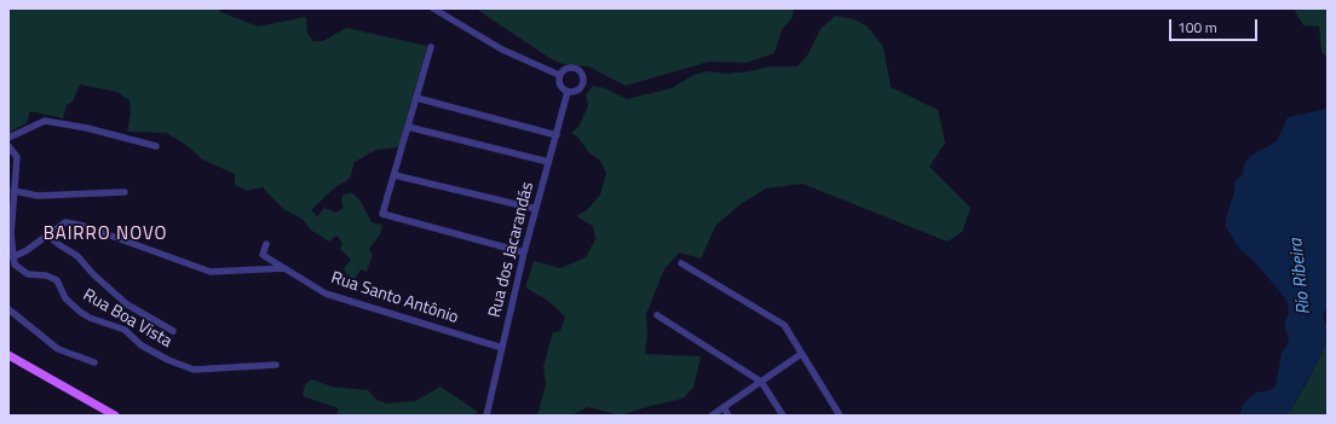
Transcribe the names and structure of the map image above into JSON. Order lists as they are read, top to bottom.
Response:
{
  "streets": {
    "street": ["Rua dos Jacarandás", "Rua Santo Antônio", "Rua Boa Vista"]
  },
  "crossings": [
    ["Rua dos Jacarandás", "Rua Santo Antônio"]
  ],
  "districts": ["BAIRRO NOVO"],
  "water": ["Rio Ribeira"],
  "scale_bar": "100 m"
}
